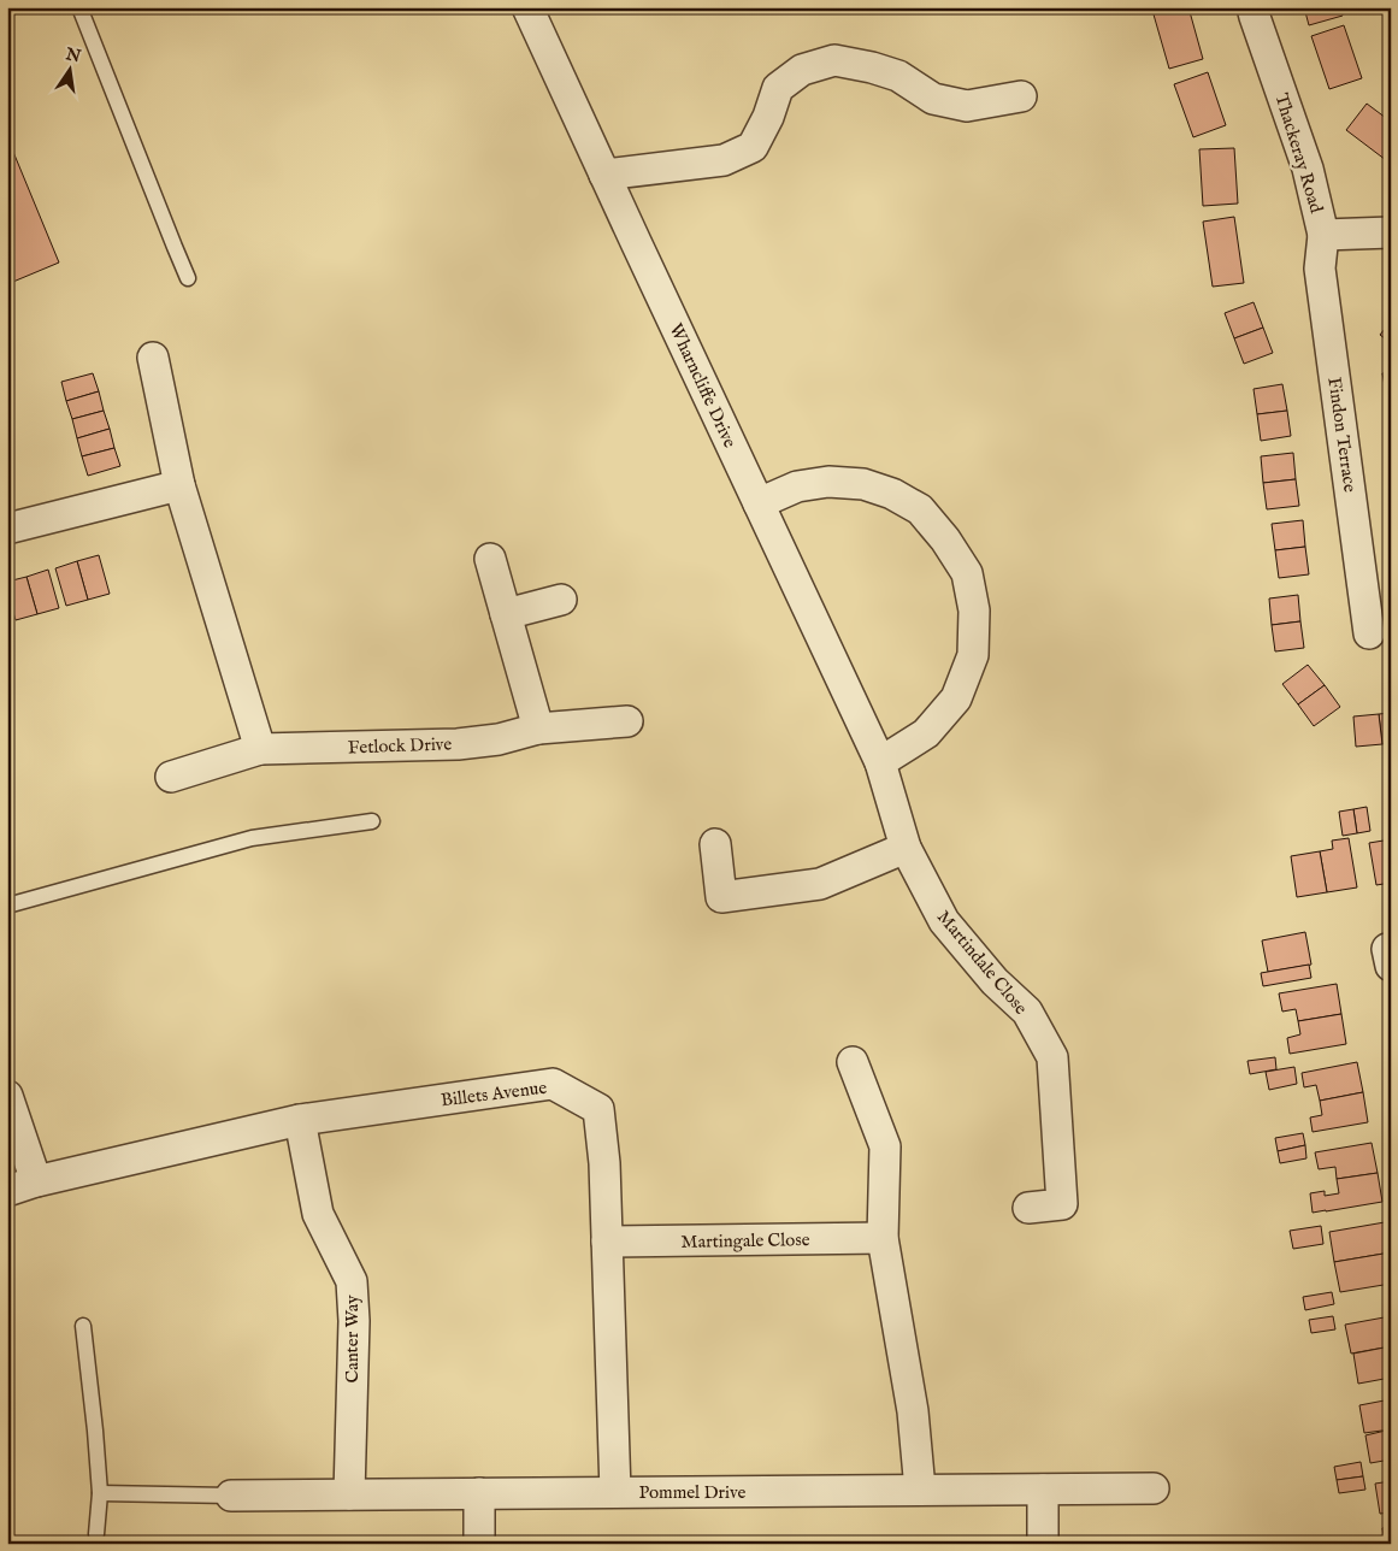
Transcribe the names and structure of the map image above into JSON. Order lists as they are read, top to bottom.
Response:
{
  "streets": {
    "street": [
      "Thackeray Road",
      "Wharncliffe Drive",
      "Findon Terrace",
      "Fetlock Drive",
      "Martindale Close",
      "Billets Avenue",
      "Martingale Close",
      "Canter Way",
      "Pommel Drive"
    ]
  },
  "crossings": [
    ["Thackeray Road", "Findon Terrace"],
    ["Wharncliffe Drive", "Martindale Close"],
    ["Billets Avenue", "Martingale Close"],
    ["Billets Avenue", "Canter Way"],
    ["Billets Avenue", "Pommel Drive"],
    ["Canter Way", "Pommel Drive"]
  ],
  "north": "top"
}
